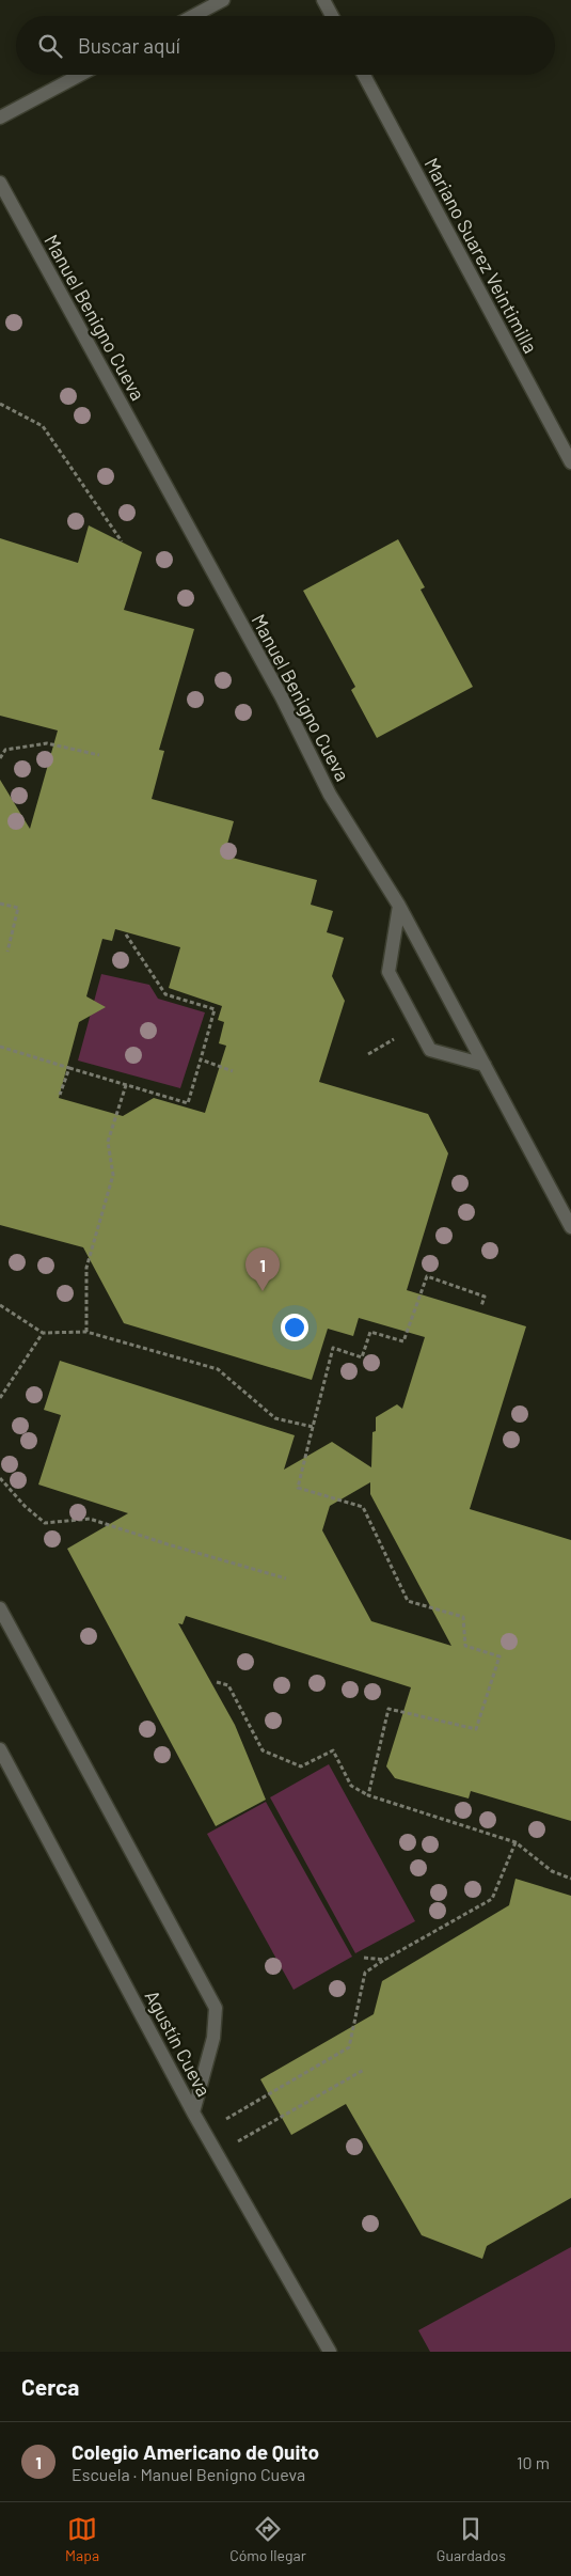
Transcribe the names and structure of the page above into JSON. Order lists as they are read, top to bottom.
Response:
{
  "streets": {
    "street": ["Mariano Suarez Veintimilla", "Manuel Benigno Cueva", "Agustín Cueva"]
  },
  "page": {
    "search": "Buscar aquí",
    "pins": "1",
    "heading": "Cerca",
    "list": [
      {
        "mark": "1",
        "name": "Colegio Americano de Quito",
        "note": "Escuela · Manuel Benigno Cueva",
        "value": "10 m"
      }
    ],
    "nav": ["Mapa", "Cómo llegar", "Guardados"]
  }
}
